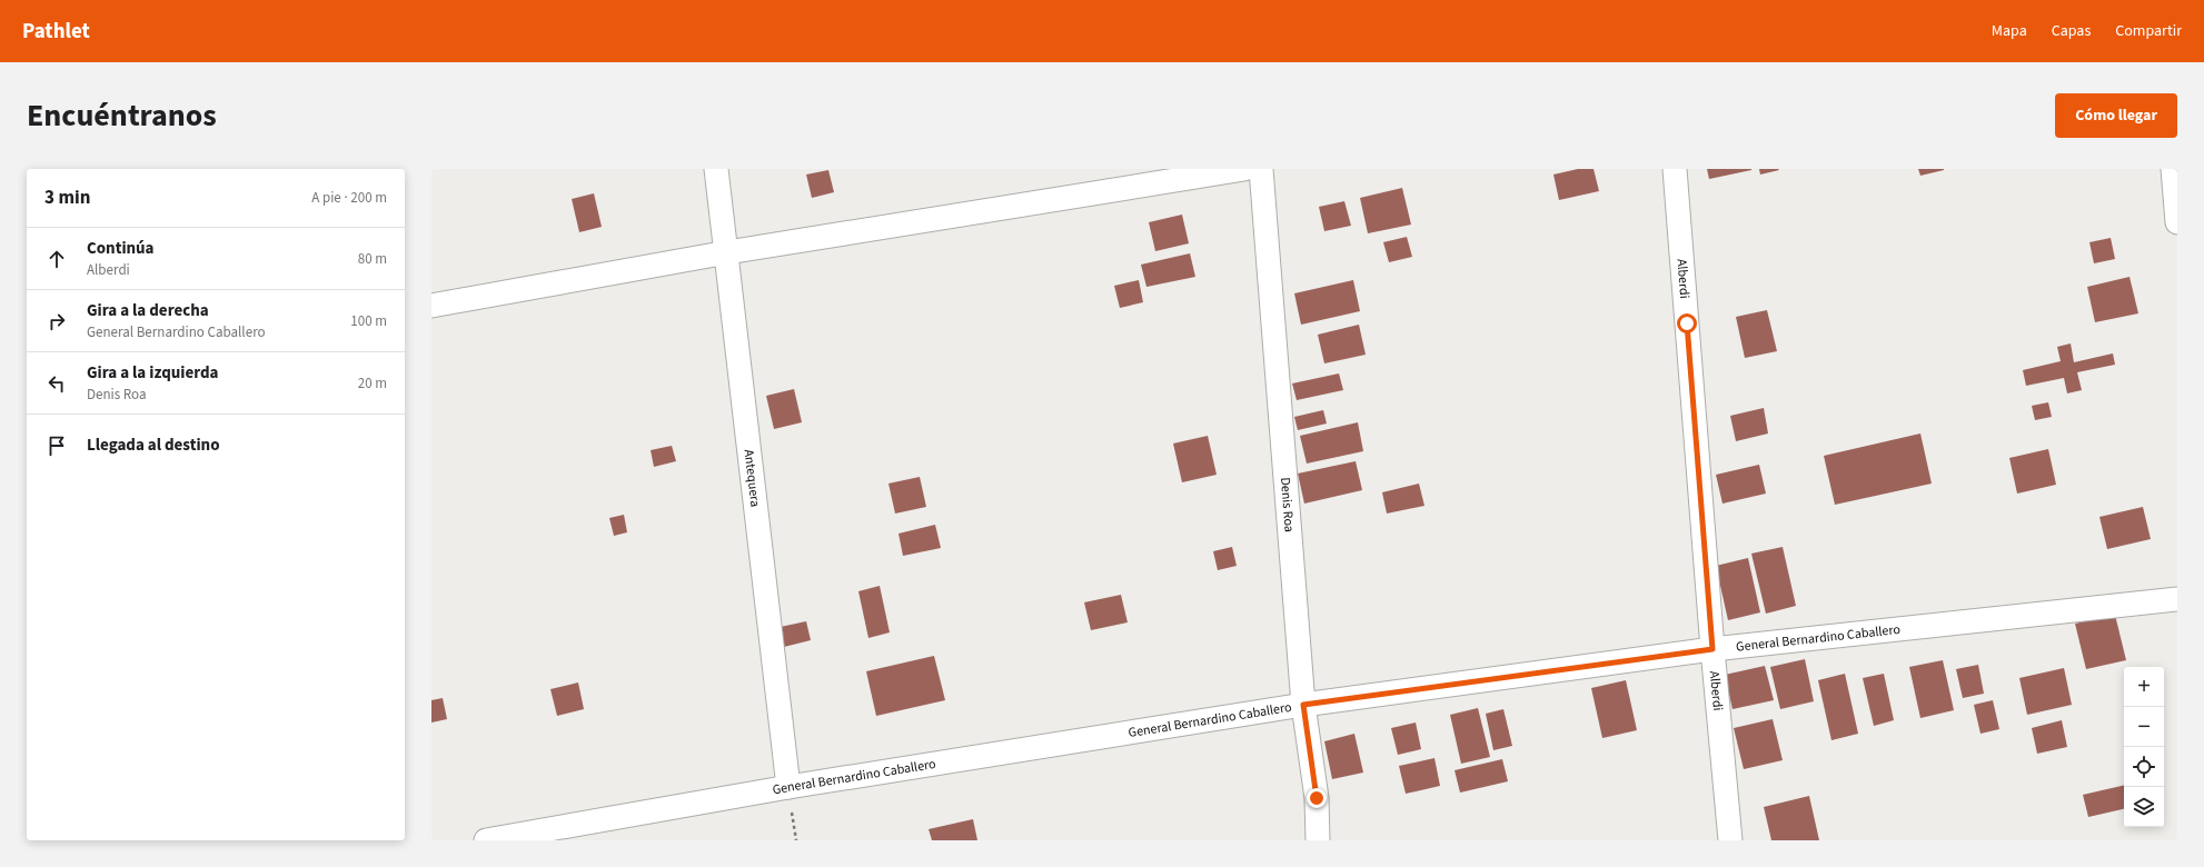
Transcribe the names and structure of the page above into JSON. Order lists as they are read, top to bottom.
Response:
{
  "streets": {
    "street": [
      "Alberdi",
      "Antequera",
      "Denis Roa",
      "General Bernardino Caballero"
    ]
  },
  "crossings": [
    ["Alberdi", "General Bernardino Caballero"],
    ["Antequera", "General Bernardino Caballero"],
    ["Denis Roa", "General Bernardino Caballero"]
  ],
  "page": {
    "header": "Pathlet",
    "nav": ["Mapa", "Capas", "Compartir"],
    "title": "Encuéntranos",
    "buttons": "Cómo llegar",
    "heading": ["3 min", "A pie · 200 m"],
    "list": [
      ["Continúa", "Alberdi", "80 m"],
      ["Gira a la derecha", "General Bernardino Caballero", "100 m"],
      ["Gira a la izquierda", "Denis Roa", "20 m"],
      "Llegada al destino"
    ],
    "map_buttons": ["+", "−"]
  }
}
